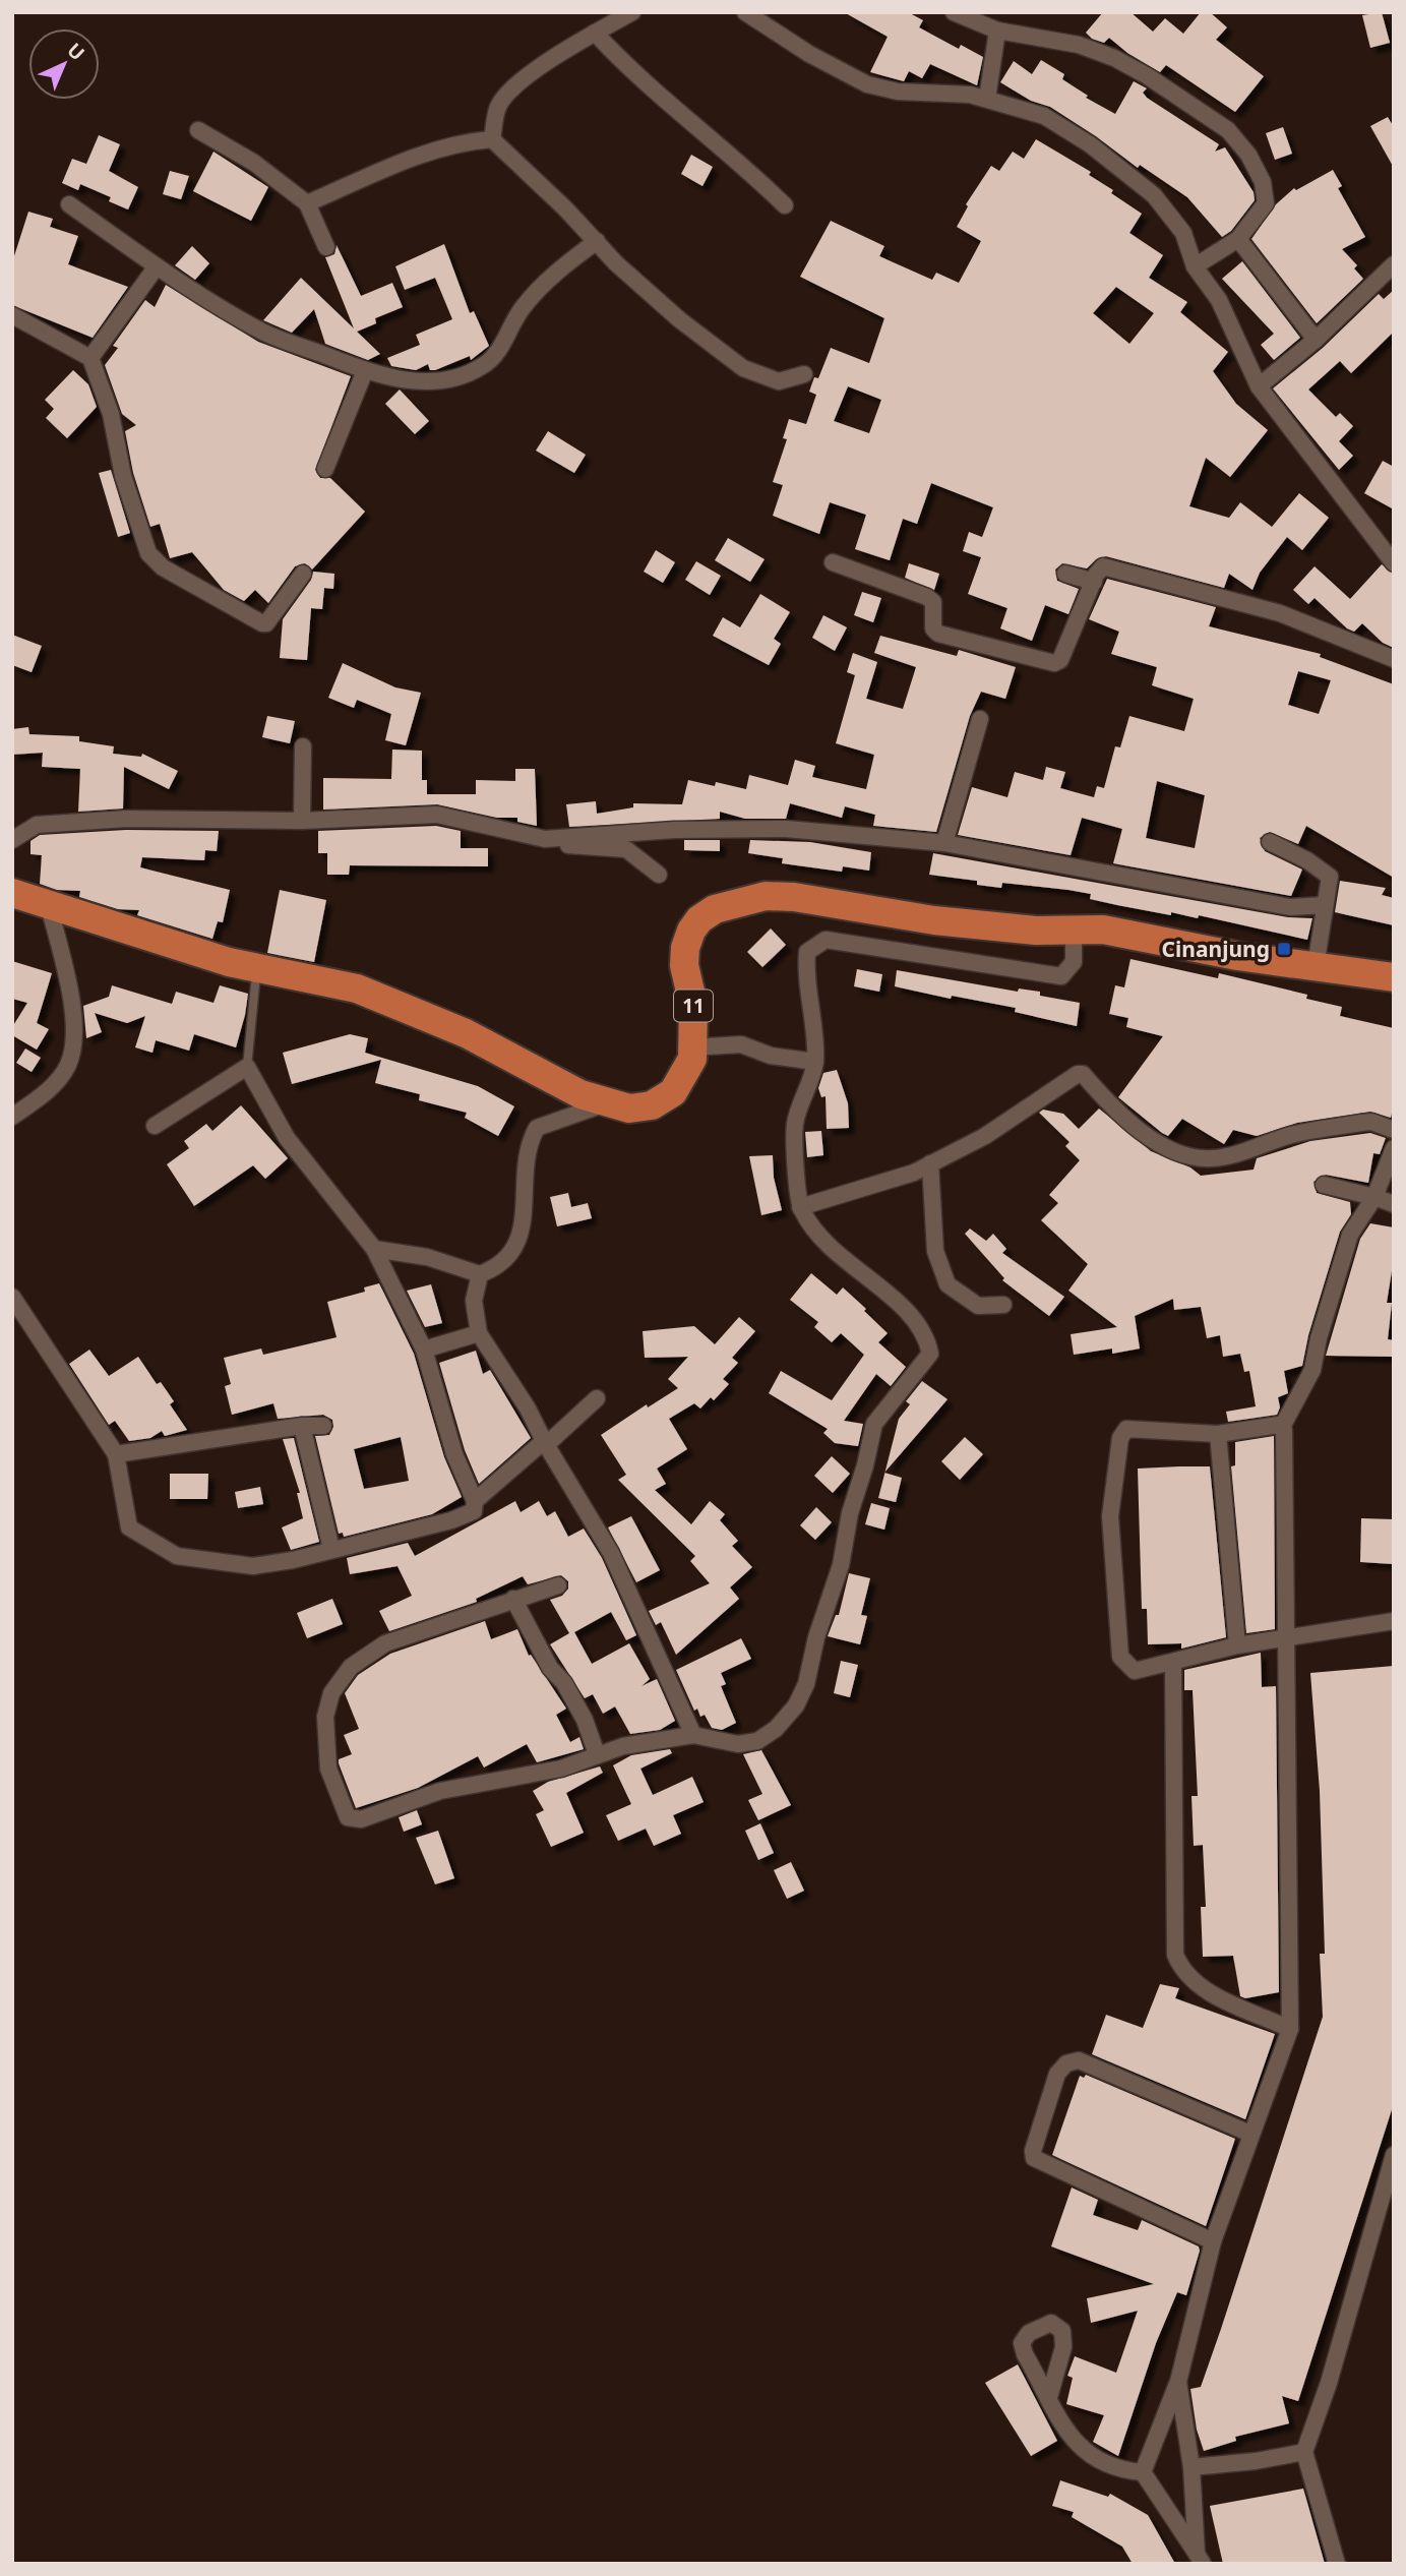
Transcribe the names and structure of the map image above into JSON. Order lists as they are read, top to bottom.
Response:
{
  "streets": {
    "highway": ["11"]
  },
  "places": {
    "transit": ["Cinanjung"]
  },
  "north": "top right"
}
